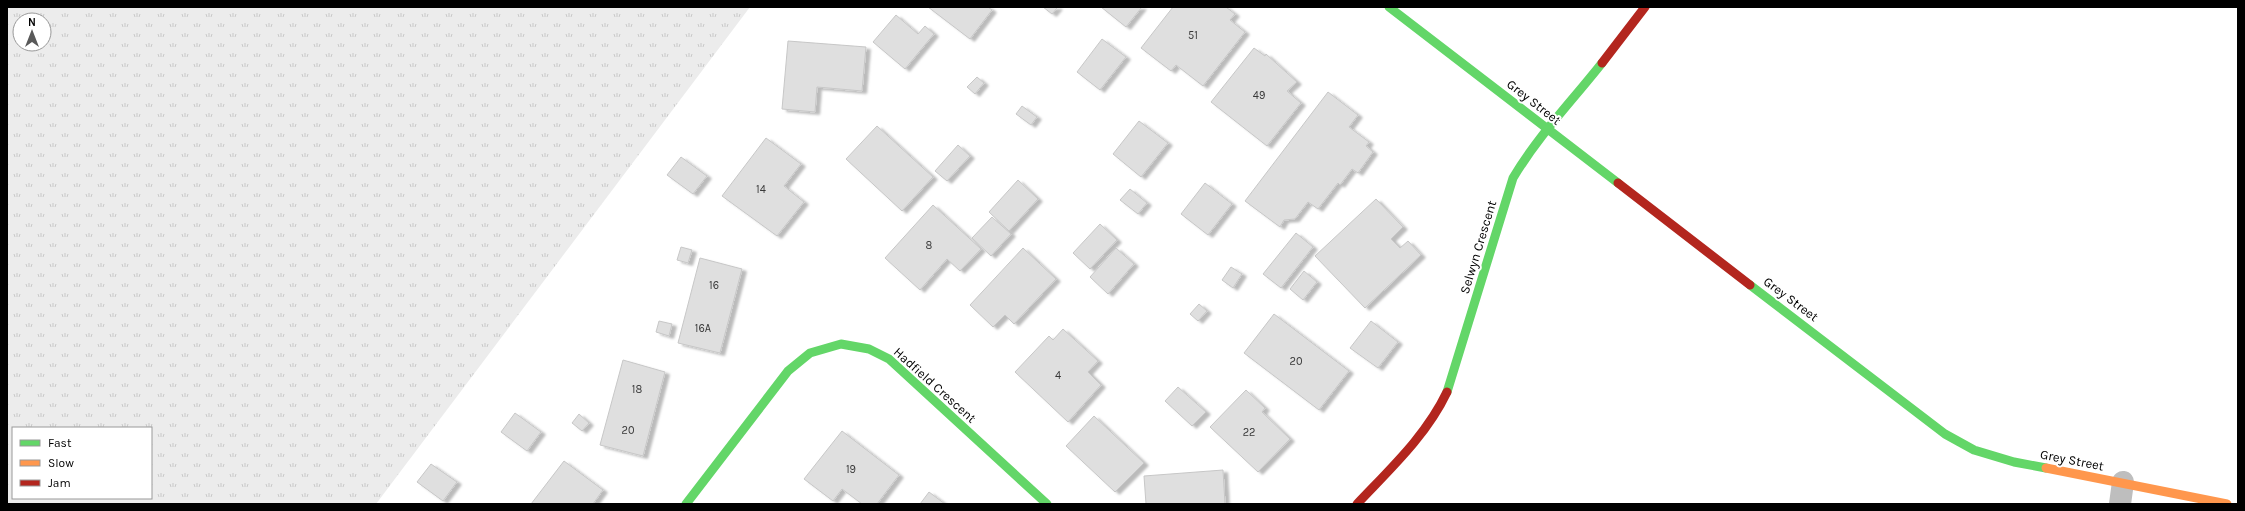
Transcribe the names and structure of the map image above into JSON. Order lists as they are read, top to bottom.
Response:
{
  "streets": {
    "street": ["Grey Street", "Selwyn Crescent", "Hadfield Crescent"]
  },
  "crossings": [
    ["Grey Street", "Selwyn Crescent"]
  ],
  "house_numbers": [
    "51",
    "49",
    "14",
    "8",
    "16",
    "16A",
    "20",
    "4",
    "18",
    "20",
    "22",
    "19"
  ],
  "legend": ["Fast", "Slow", "Jam"],
  "north": "top"
}
